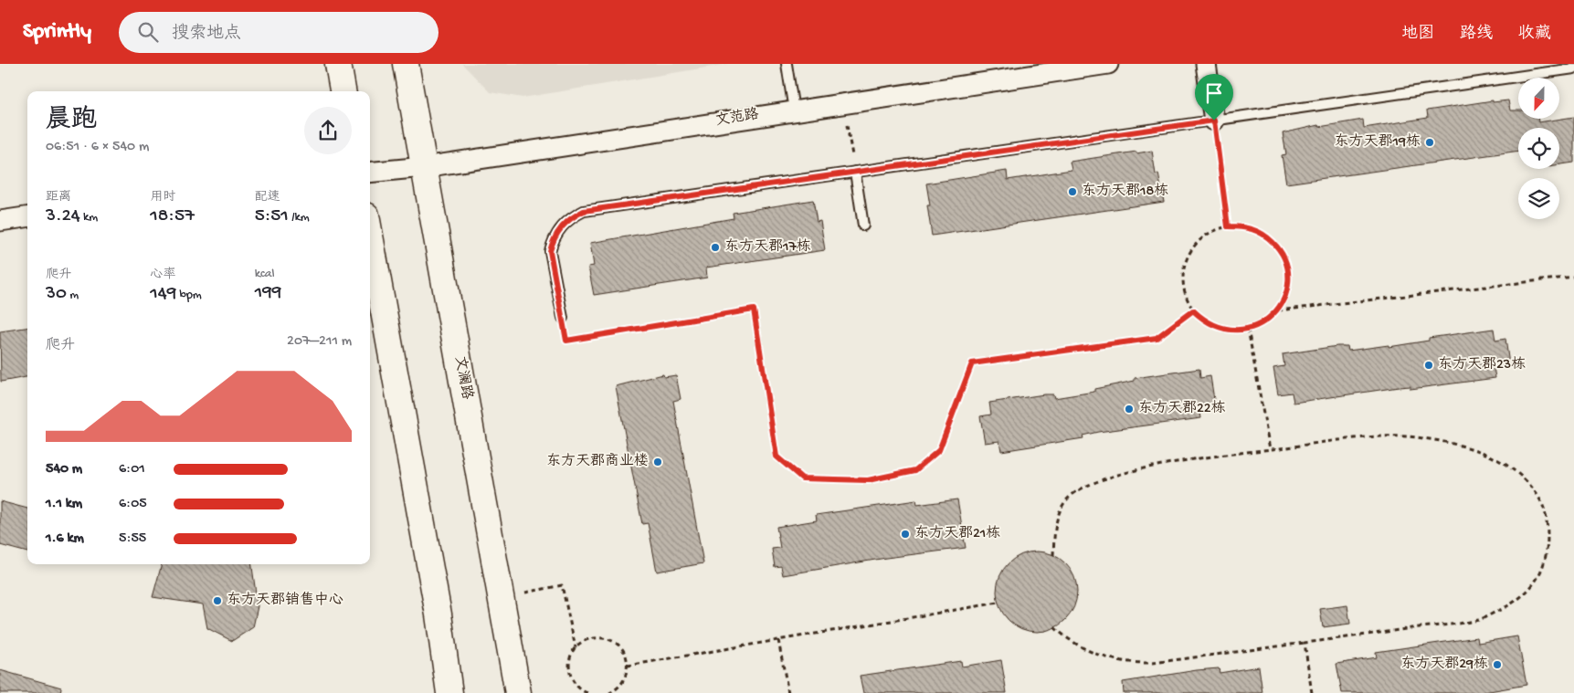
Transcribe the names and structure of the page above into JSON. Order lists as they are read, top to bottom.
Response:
{
  "streets": {
    "main road": ["文澜路"],
    "street": ["文范路"]
  },
  "crossings": [
    ["文范路", "文澜路"]
  ],
  "places": [
    "东方天郡19栋",
    "东方天郡18栋",
    "东方天郡17栋",
    "东方天郡23栋",
    "东方天郡22栋",
    "东方天郡商业楼",
    "东方天郡21栋",
    "东方天郡销售中心",
    "东方天郡29栋"
  ],
  "north": "bottom",
  "page": {
    "header": "Sprintly",
    "search": "搜索地点",
    "nav": ["地图", "路线", "收藏"],
    "heading": ["晨跑", "06:51 · 6 × 540 m"],
    "stats": [
      ["距离", "3.24 km"],
      ["用时", "18:57"],
      ["配速", "5:51 /km"],
      ["爬升", "30 m"],
      ["心率", "149 bpm"],
      ["kcal", "199"]
    ],
    "chart": ["爬升", "207–211 m"],
    "list": [
      {
        "name": "540 m",
        "note": "6:01"
      },
      {
        "name": "1.1 km",
        "note": "6:05"
      },
      {
        "name": "1.6 km",
        "note": "5:55"
      }
    ]
  }
}
